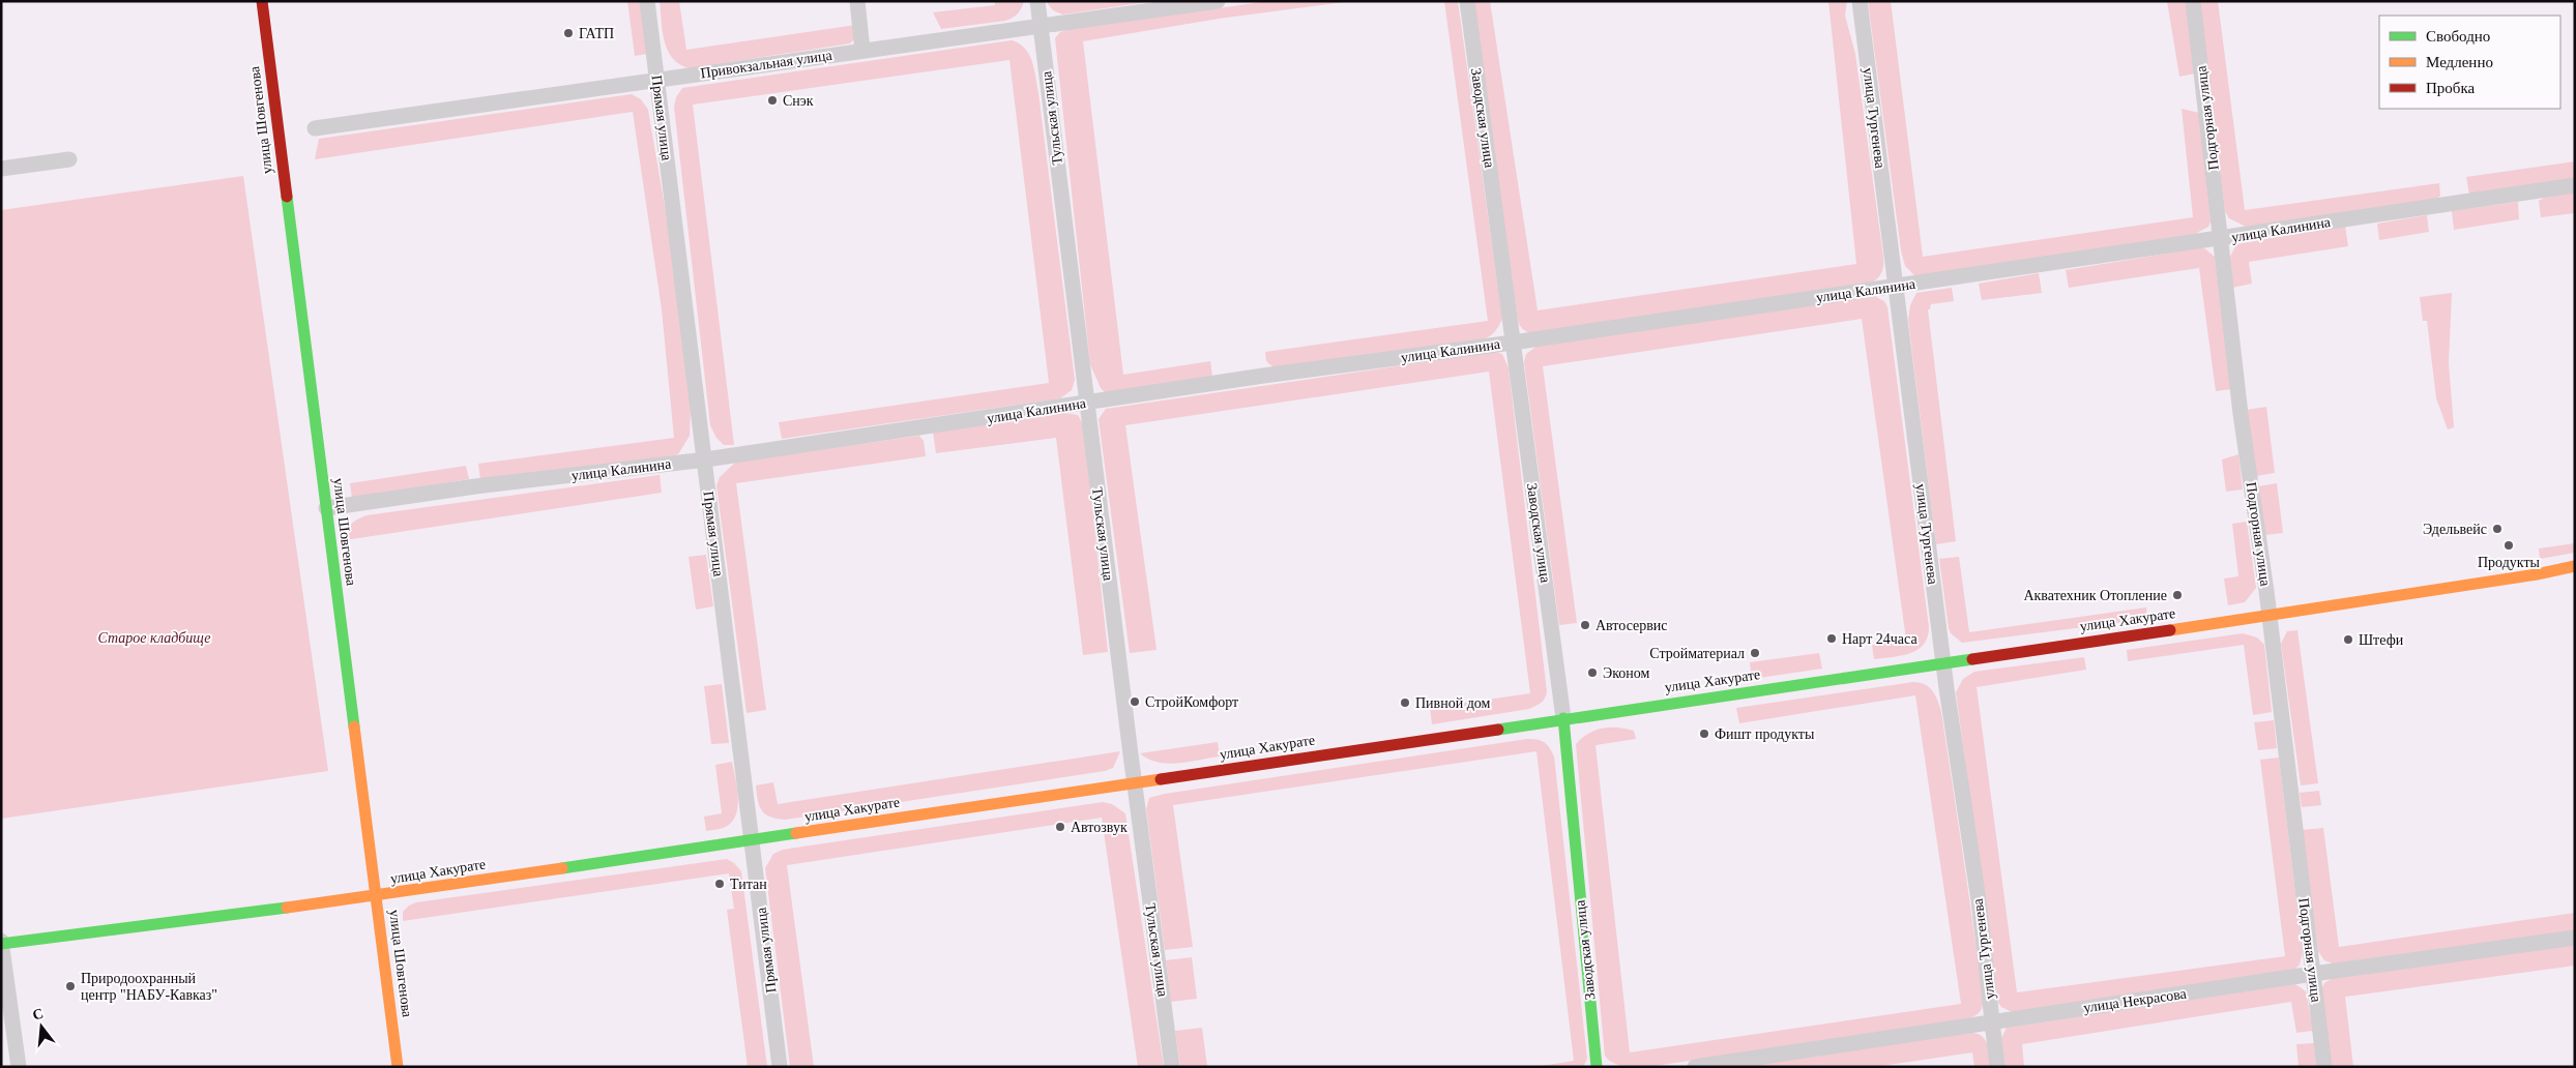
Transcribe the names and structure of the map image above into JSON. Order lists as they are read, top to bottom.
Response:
{
  "streets": {
    "main road": ["Заводская улица", "улица Шовгенова", "улица Хакурате"],
    "street": [
      "Привокзальная улица",
      "Прямая улица",
      "Тульская улица",
      "улица Тургенева",
      "Подгорная улица",
      "улица Калинина",
      "улица Некрасова"
    ]
  },
  "crossings": [
    ["Привокзальная улица", "Прямая улица"],
    ["Привокзальная улица", "Тульская улица"],
    ["Прямая улица", "улица Калинина"],
    ["Прямая улица", "улица Хакурате"],
    ["Тульская улица", "улица Калинина"],
    ["Тульская улица", "улица Хакурате"],
    ["Заводская улица", "улица Калинина"],
    ["Заводская улица", "улица Хакурате"],
    ["улица Тургенева", "улица Калинина"],
    ["улица Тургенева", "улица Хакурате"],
    ["улица Тургенева", "улица Некрасова"],
    ["Подгорная улица", "улица Калинина"],
    ["Подгорная улица", "улица Хакурате"],
    ["Подгорная улица", "улица Некрасова"],
    ["улица Шовгенова", "улица Калинина"],
    ["улица Шовгенова", "улица Хакурате"]
  ],
  "parks": ["Старое кладбище"],
  "places": [
    "ГАТП",
    "Снэк",
    "Эдельвейс",
    "Продукты",
    "Акватехник Отопление",
    "Автосервис",
    "Нарт 24часа",
    "Штефи",
    "Стройматериал",
    "Эконом",
    "СтройКомфорт",
    "Пивной дом",
    "Фишт продукты",
    "Автозвук",
    "Титан",
    "Природоохранный центр \"НАБУ-Кавказ\""
  ],
  "legend": ["Свободно", "Медленно", "Пробка"],
  "north": "top"
}
